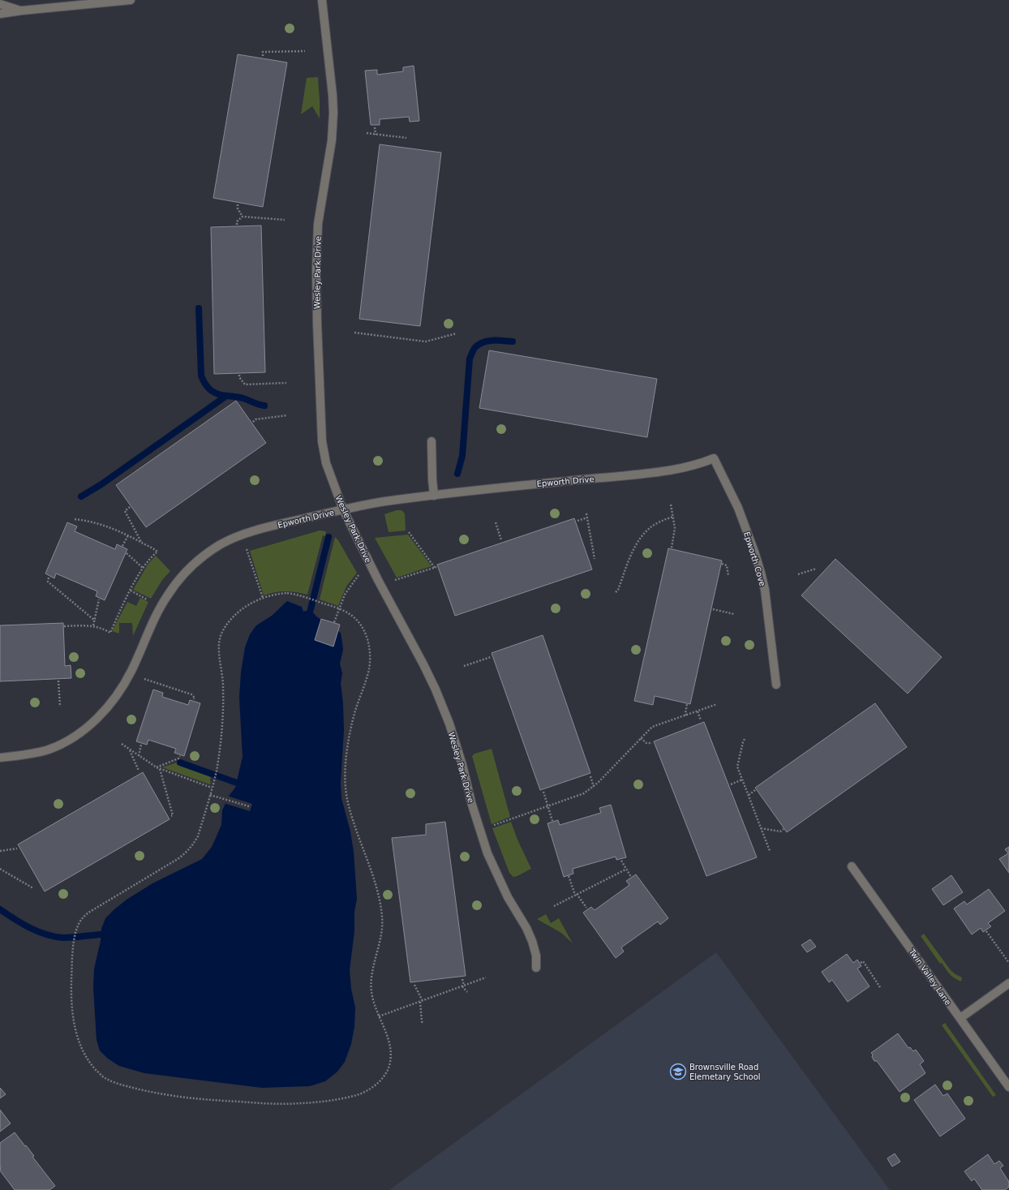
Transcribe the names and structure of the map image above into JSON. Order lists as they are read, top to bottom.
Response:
{
  "streets": {
    "street": [
      "Wesley Park Drive",
      "Epworth Drive",
      "Epworth Cove",
      "Twin Valley Lane"
    ]
  },
  "crossings": [
    ["Wesley Park Drive", "Epworth Drive"],
    ["Epworth Drive", "Epworth Cove"]
  ],
  "places": {
    "school or university": ["Brownsville Road Elemetary School"]
  }
}
